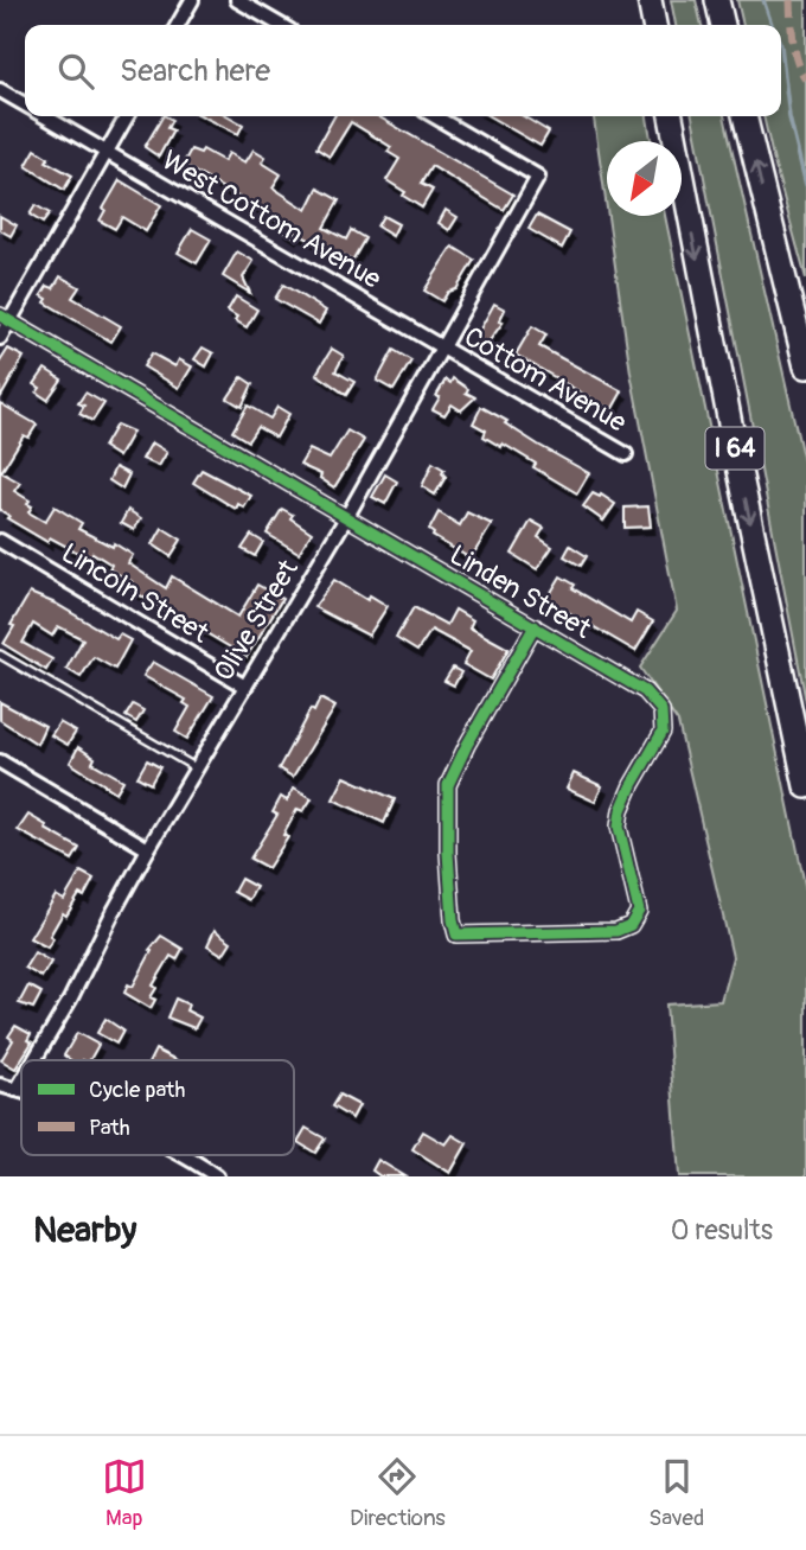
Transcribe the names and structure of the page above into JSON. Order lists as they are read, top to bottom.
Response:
{
  "streets": {
    "highway": ["I 64"],
    "street": [
      "West Cottom Avenue",
      "Cottom Avenue",
      "Linden Street",
      "Lincoln Street",
      "Olive Street"
    ]
  },
  "crossings": [
    ["West Cottom Avenue", "Cottom Avenue"],
    ["West Cottom Avenue", "Olive Street"],
    ["Cottom Avenue", "Olive Street"],
    ["Linden Street", "Olive Street"],
    ["Lincoln Street", "Olive Street"]
  ],
  "legend": ["Cycle path", "Path"],
  "north": "bottom left",
  "page": {
    "search": "Search here",
    "heading": ["Nearby", "0 results"],
    "nav": ["Map", "Directions", "Saved"]
  }
}
